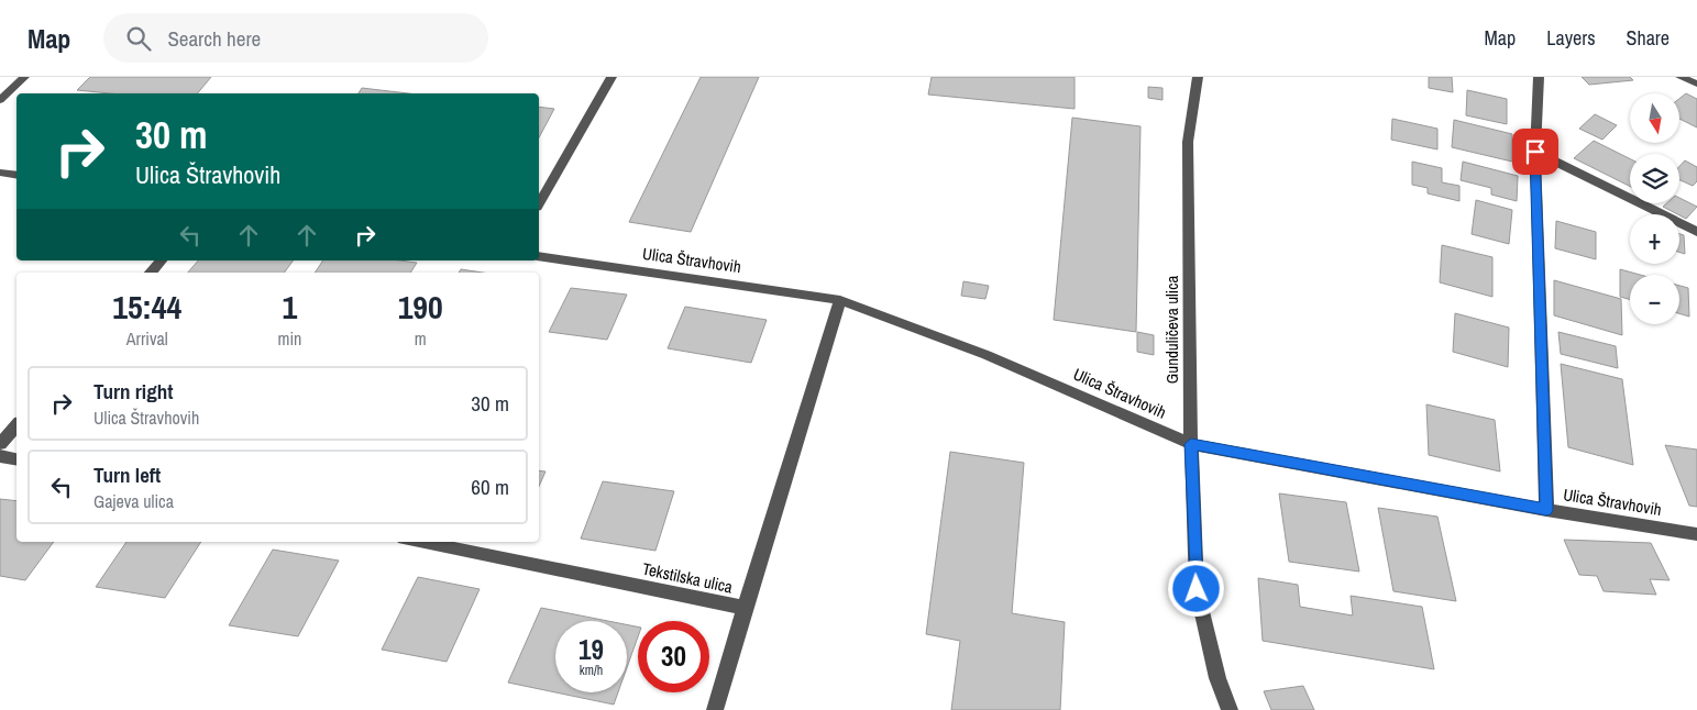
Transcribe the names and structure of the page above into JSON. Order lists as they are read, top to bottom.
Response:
{
  "streets": {
    "street": ["Ulica Štravhovih", "Gunduličeva ulica", "Tekstilska ulica"]
  },
  "crossings": [
    ["Ulica Štravhovih", "Gunduličeva ulica"],
    ["Ulica Štravhovih", "Tekstilska ulica"]
  ],
  "north": "bottom",
  "page": {
    "header": "Map",
    "search": "Search here",
    "nav": ["Map", "Layers", "Share"],
    "map_buttons": ["+", "−"],
    "turn": ["30 m", "Ulica Štravhovih"],
    "eta": [
      "15:44",
      "Arrival",
      "1",
      "min",
      "190",
      "m"
    ],
    "list": [
      {
        "name": "Turn right",
        "note": "Ulica Štravhovih",
        "value": "30 m"
      },
      {
        "name": "Turn left",
        "note": "Gajeva ulica",
        "value": "60 m"
      }
    ],
    "speed": "19 km/h",
    "limit": "30"
  }
}
